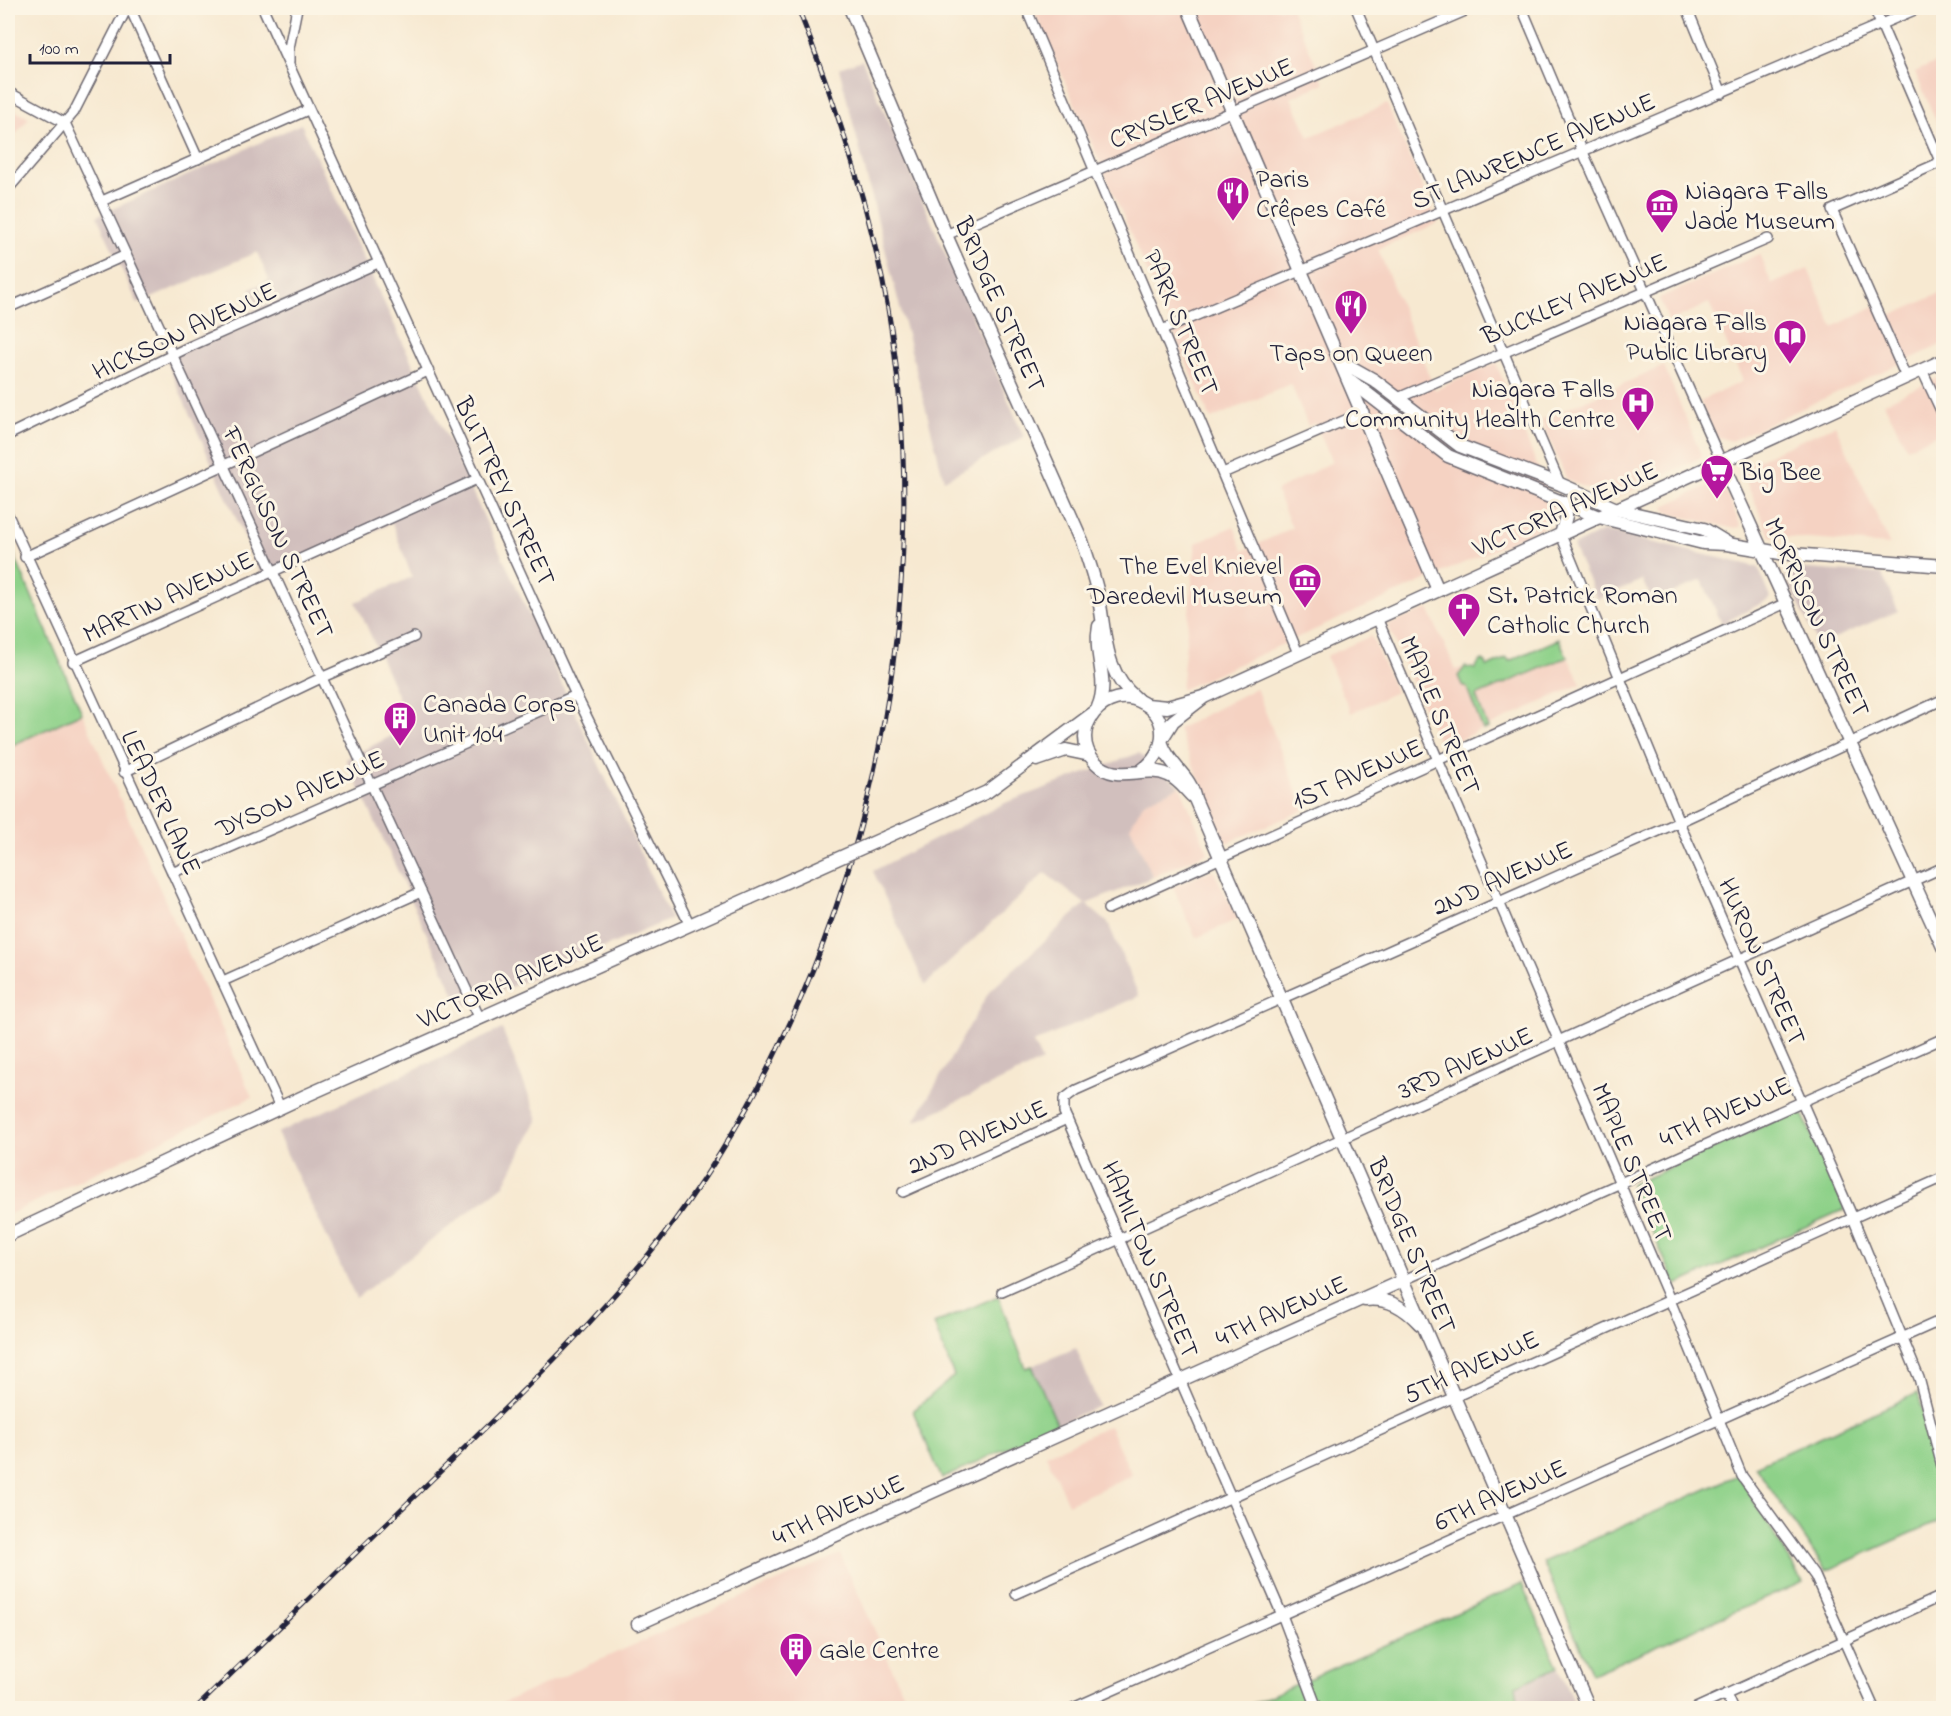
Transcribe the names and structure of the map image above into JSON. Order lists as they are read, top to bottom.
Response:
{
  "streets": {
    "main road": [
      "BRIDGE STREET",
      "VICTORIA AVENUE",
      "MORRISON STREET",
      "4TH AVENUE"
    ],
    "street": [
      "CRYSLER AVENUE",
      "ST LAWRENCE AVENUE",
      "BUCKLEY AVENUE",
      "PARK STREET",
      "HICKSON AVENUE",
      "BUTTREY STREET",
      "FERGUSON STREET",
      "MARTIN AVENUE",
      "MAPLE STREET",
      "1ST AVENUE",
      "DYSON AVENUE",
      "LEADER LANE",
      "2ND AVENUE",
      "HURON STREET",
      "3RD AVENUE",
      "HAMILTON STREET",
      "5TH AVENUE",
      "6TH AVENUE"
    ]
  },
  "crossings": [
    ["CRYSLER AVENUE", "BRIDGE STREET"],
    ["CRYSLER AVENUE", "PARK STREET"],
    ["ST LAWRENCE AVENUE", "PARK STREET"],
    ["ST LAWRENCE AVENUE", "MORRISON STREET"],
    ["BUCKLEY AVENUE", "MORRISON STREET"],
    ["BRIDGE STREET", "VICTORIA AVENUE"],
    ["BRIDGE STREET", "1ST AVENUE"],
    ["BRIDGE STREET", "2ND AVENUE"],
    ["BRIDGE STREET", "3RD AVENUE"],
    ["BRIDGE STREET", "4TH AVENUE"],
    ["BRIDGE STREET", "5TH AVENUE"],
    ["BRIDGE STREET", "6TH AVENUE"],
    ["PARK STREET", "VICTORIA AVENUE"],
    ["HICKSON AVENUE", "BUTTREY STREET"],
    ["HICKSON AVENUE", "FERGUSON STREET"],
    ["BUTTREY STREET", "VICTORIA AVENUE"],
    ["BUTTREY STREET", "MARTIN AVENUE"],
    ["BUTTREY STREET", "DYSON AVENUE"],
    ["VICTORIA AVENUE", "FERGUSON STREET"],
    ["VICTORIA AVENUE", "MORRISON STREET"],
    ["VICTORIA AVENUE", "MAPLE STREET"],
    ["VICTORIA AVENUE", "LEADER LANE"],
    ["VICTORIA AVENUE", "HURON STREET"],
    ["FERGUSON STREET", "MARTIN AVENUE"],
    ["FERGUSON STREET", "DYSON AVENUE"],
    ["MARTIN AVENUE", "LEADER LANE"],
    ["MORRISON STREET", "1ST AVENUE"],
    ["MORRISON STREET", "2ND AVENUE"],
    ["MORRISON STREET", "3RD AVENUE"],
    ["MAPLE STREET", "1ST AVENUE"],
    ["MAPLE STREET", "2ND AVENUE"],
    ["MAPLE STREET", "3RD AVENUE"],
    ["MAPLE STREET", "4TH AVENUE"],
    ["MAPLE STREET", "5TH AVENUE"],
    ["MAPLE STREET", "6TH AVENUE"],
    ["1ST AVENUE", "HURON STREET"],
    ["DYSON AVENUE", "LEADER LANE"],
    ["2ND AVENUE", "HURON STREET"],
    ["2ND AVENUE", "HAMILTON STREET"],
    ["HURON STREET", "3RD AVENUE"],
    ["HURON STREET", "4TH AVENUE"],
    ["HURON STREET", "5TH AVENUE"],
    ["HURON STREET", "6TH AVENUE"],
    ["3RD AVENUE", "HAMILTON STREET"],
    ["4TH AVENUE", "HAMILTON STREET"],
    ["HAMILTON STREET", "5TH AVENUE"],
    ["HAMILTON STREET", "6TH AVENUE"]
  ],
  "places": {
    "restaurant": ["Paris Crêpes Café", "Taps on Queen"],
    "museum": ["Niagara Falls Jade Museum", "The Evel Knievel Daredevil Museum"],
    "library": ["Niagara Falls Public Library"],
    "hospital": ["Niagara Falls Community Health Centre"],
    "supermarket": ["Big Bee"],
    "church": ["St. Patrick Roman Catholic Church"],
    "building": ["Canada Corps Unit 104", "Gale Centre"]
  },
  "scale_bar": "100 m"
}
